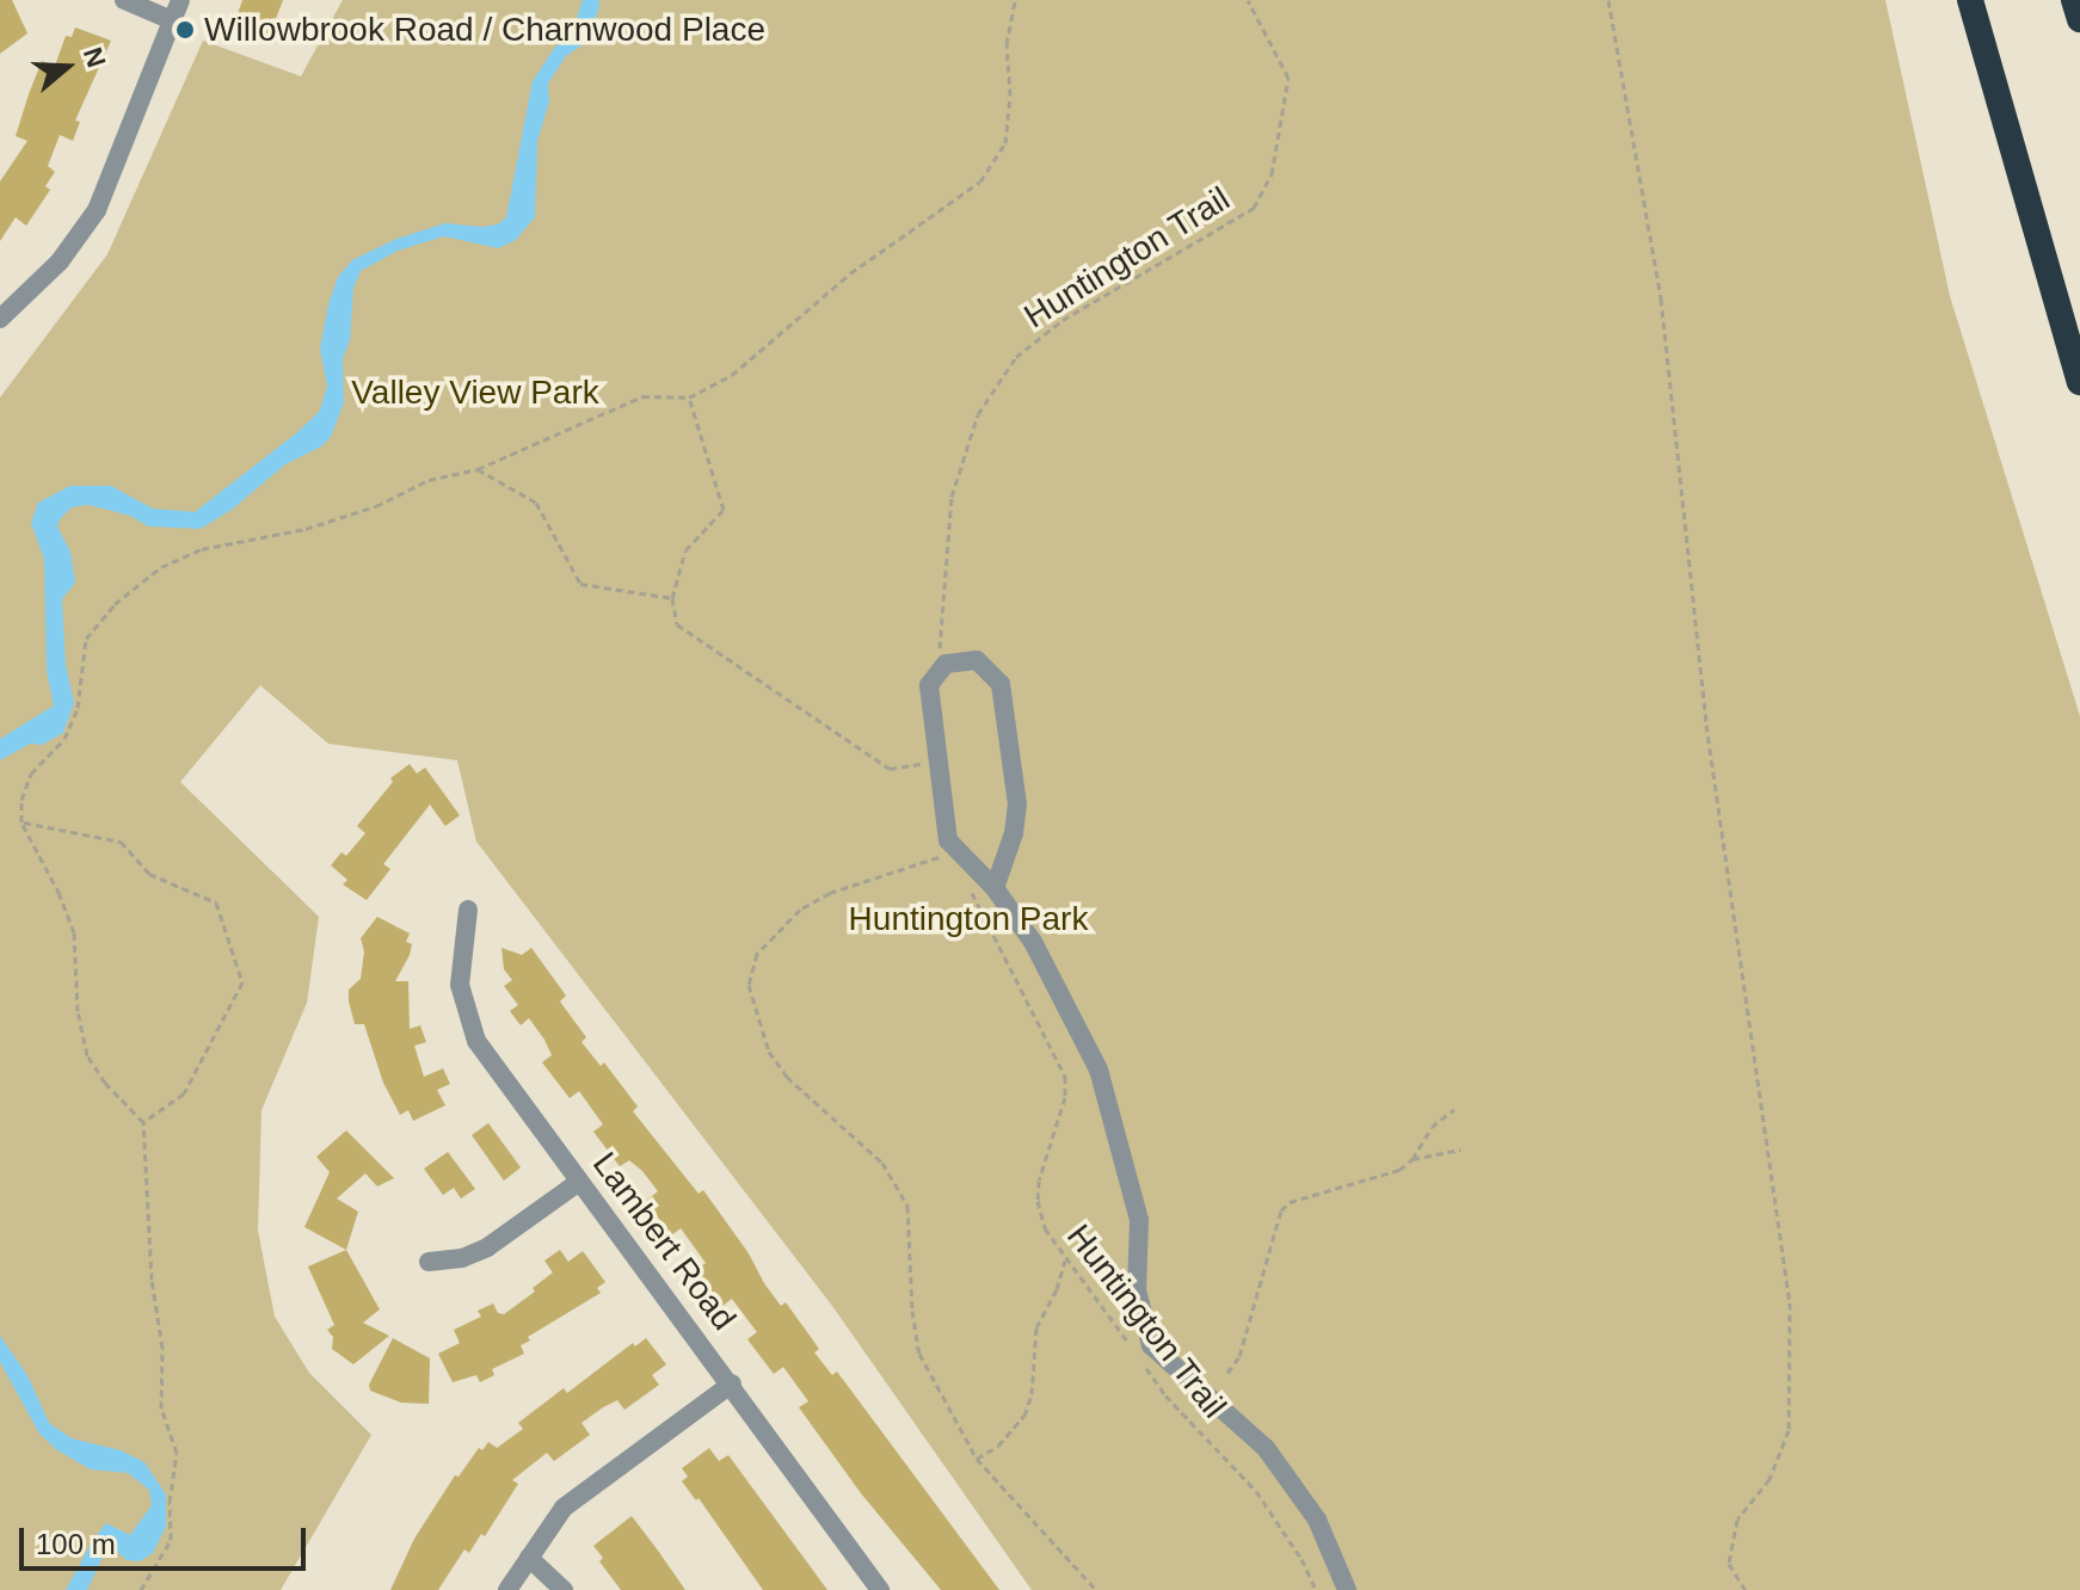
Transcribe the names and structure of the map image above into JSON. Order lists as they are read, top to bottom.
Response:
{
  "streets": {
    "street": ["Lambert Road"],
    "path": ["Huntington Trail"]
  },
  "parks": ["Valley View Park", "Huntington Park"],
  "places": ["Willowbrook Road / Charnwood Place"],
  "scale_bar": "100 m",
  "north": "right"
}
